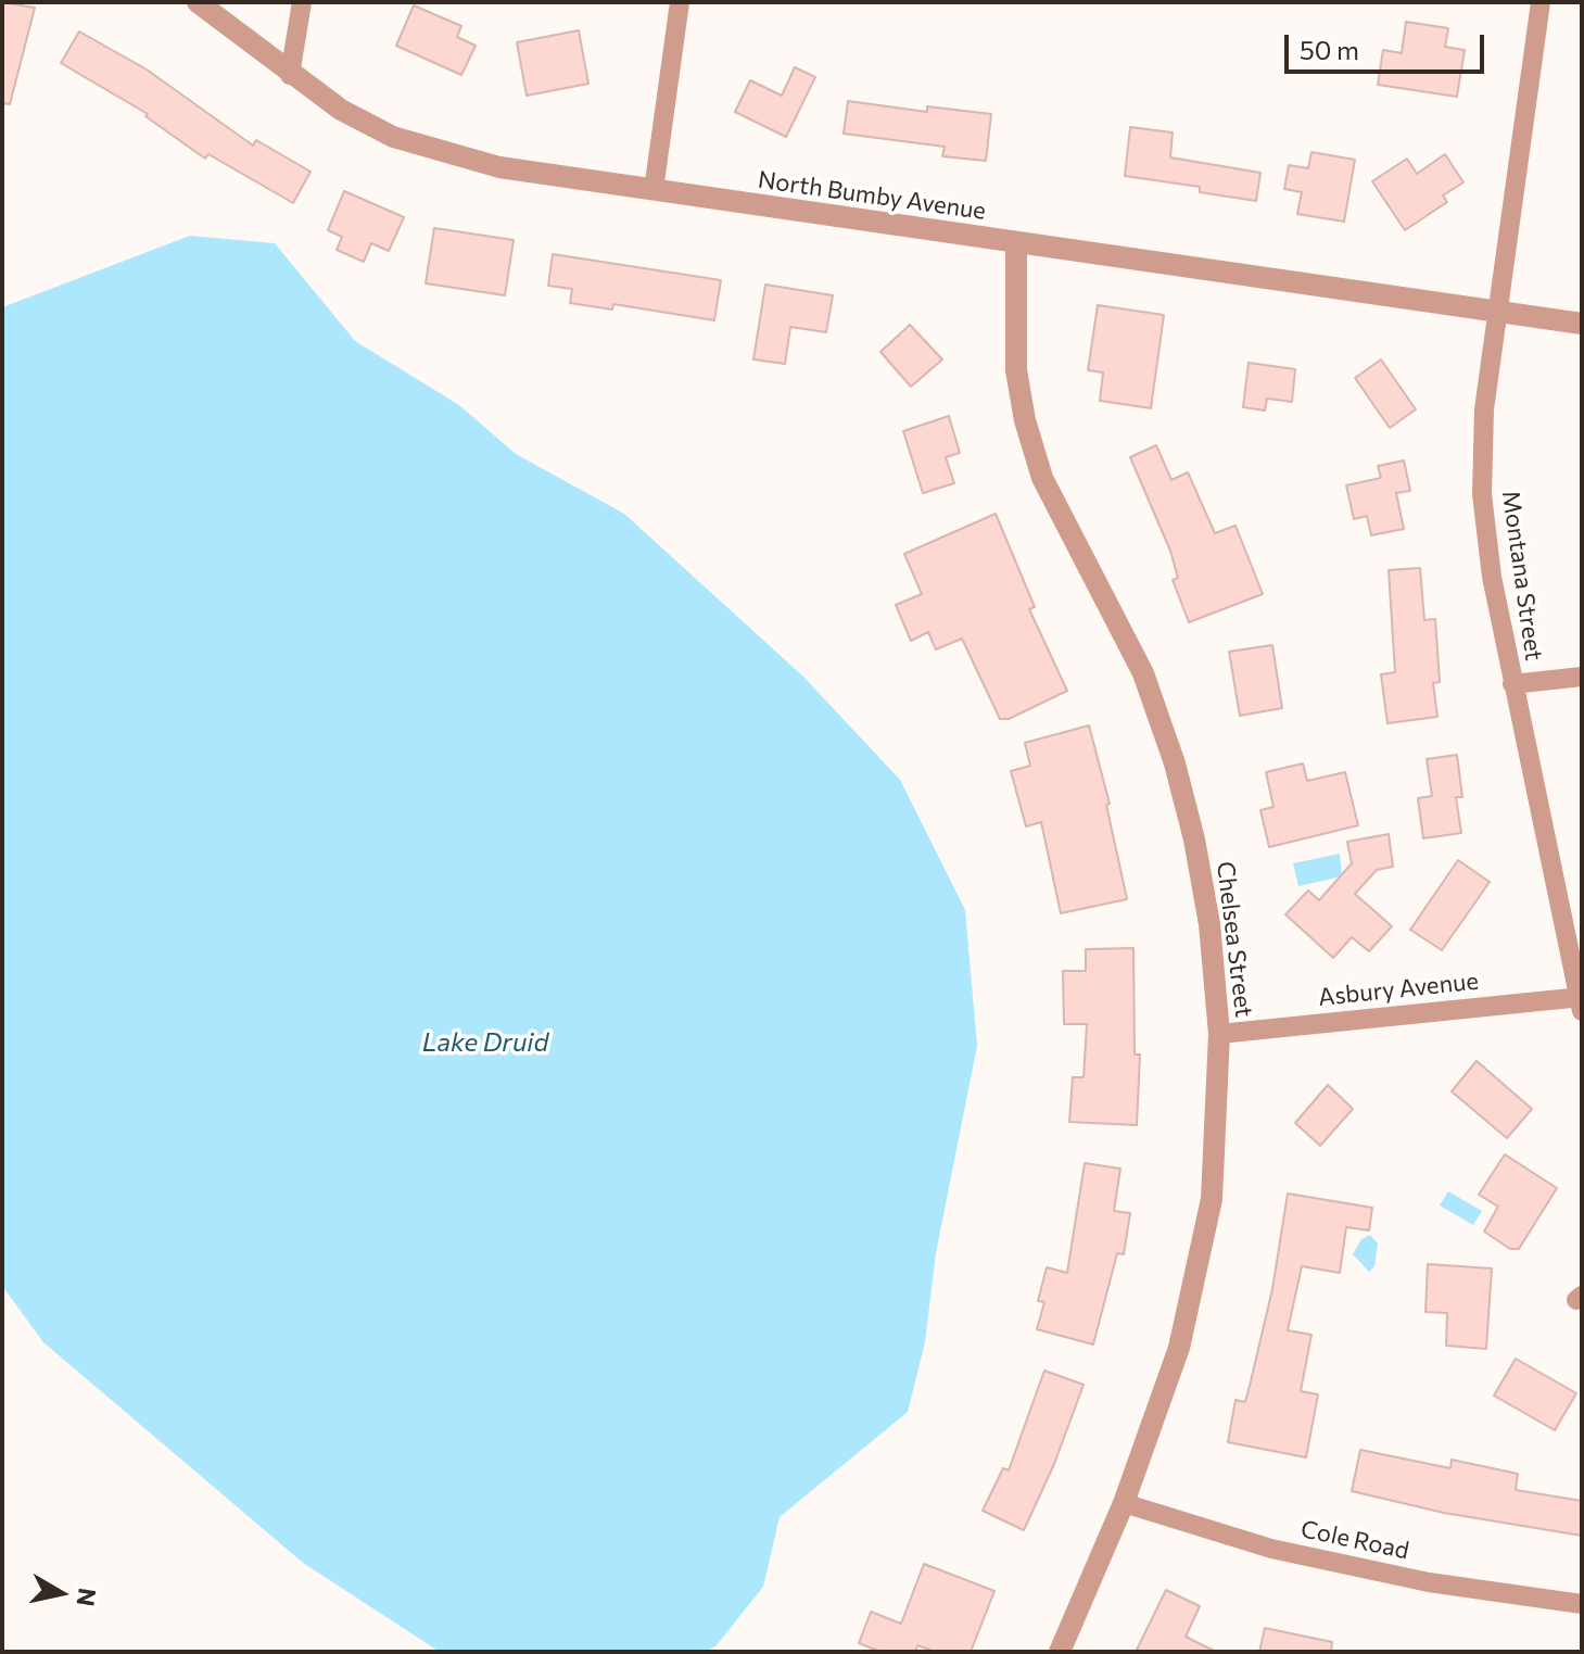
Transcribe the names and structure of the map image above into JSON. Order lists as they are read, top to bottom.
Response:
{
  "streets": {
    "street": [
      "North Bumby Avenue",
      "Montana Street",
      "Chelsea Street",
      "Asbury Avenue",
      "Cole Road"
    ]
  },
  "crossings": [
    ["North Bumby Avenue", "Montana Street"],
    ["North Bumby Avenue", "Chelsea Street"],
    ["Montana Street", "Asbury Avenue"],
    ["Chelsea Street", "Asbury Avenue"],
    ["Chelsea Street", "Cole Road"]
  ],
  "water": ["Lake Druid"],
  "scale_bar": "50 m",
  "north": "right"
}
